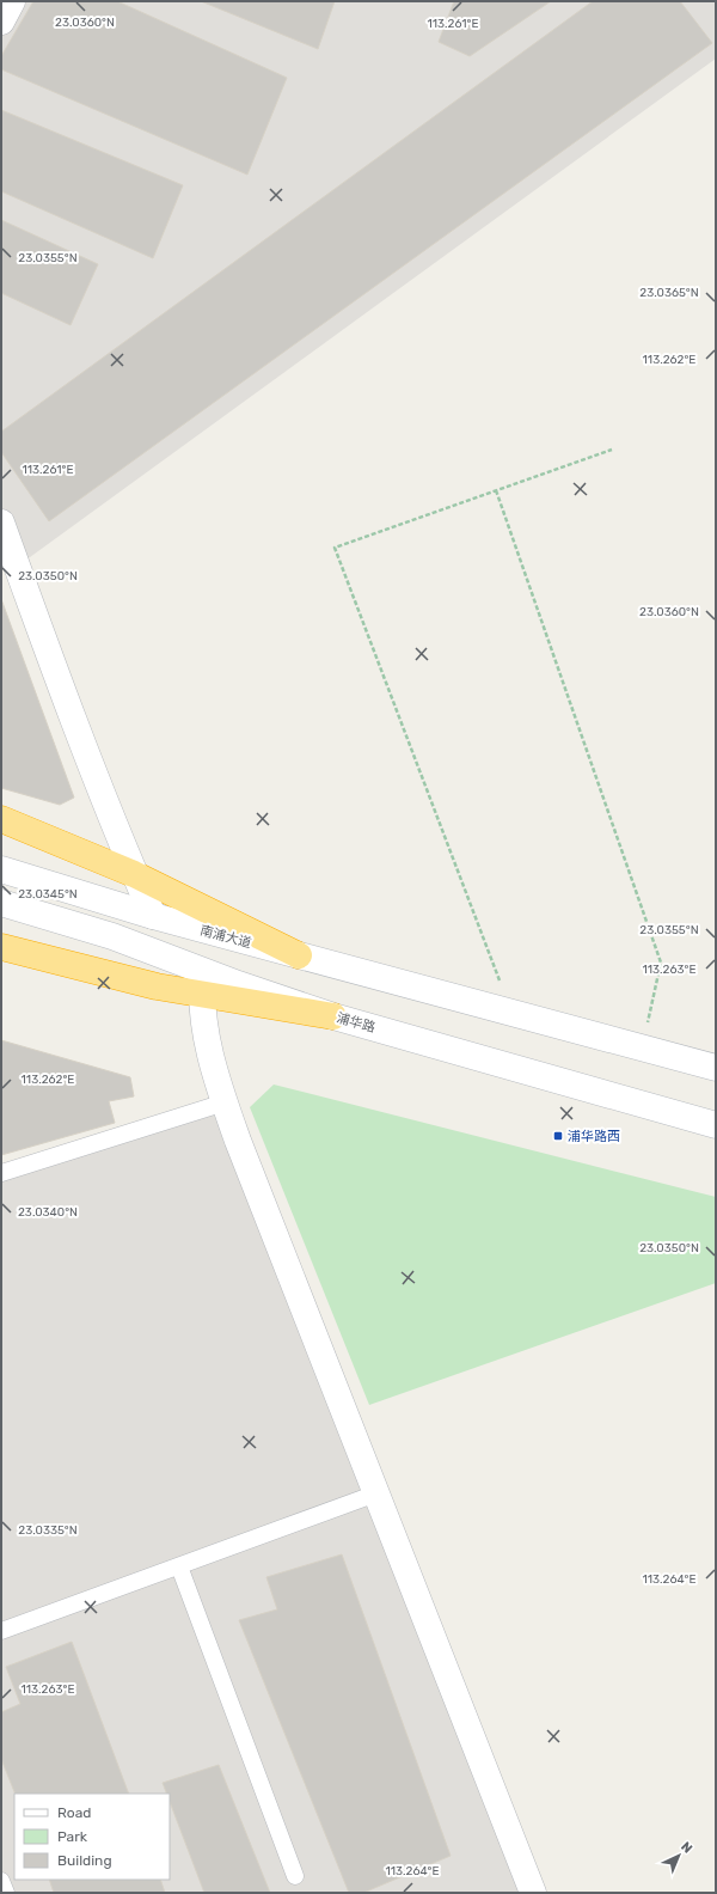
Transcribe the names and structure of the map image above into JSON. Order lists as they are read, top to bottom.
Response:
{
  "streets": {
    "street": ["南浦大道", "浦华路"]
  },
  "places": {
    "transit": ["浦华路西"]
  },
  "legend": ["Road", "Park", "Building"],
  "north": "top right",
  "coordinates": [
    "23.0360°N",
    "113.261°E",
    "23.0355°N",
    "23.0365°N",
    "113.262°E",
    "23.0350°N",
    "23.0345°N",
    "113.263°E",
    "23.0340°N",
    "23.0335°N",
    "113.264°E"
  ]
}
